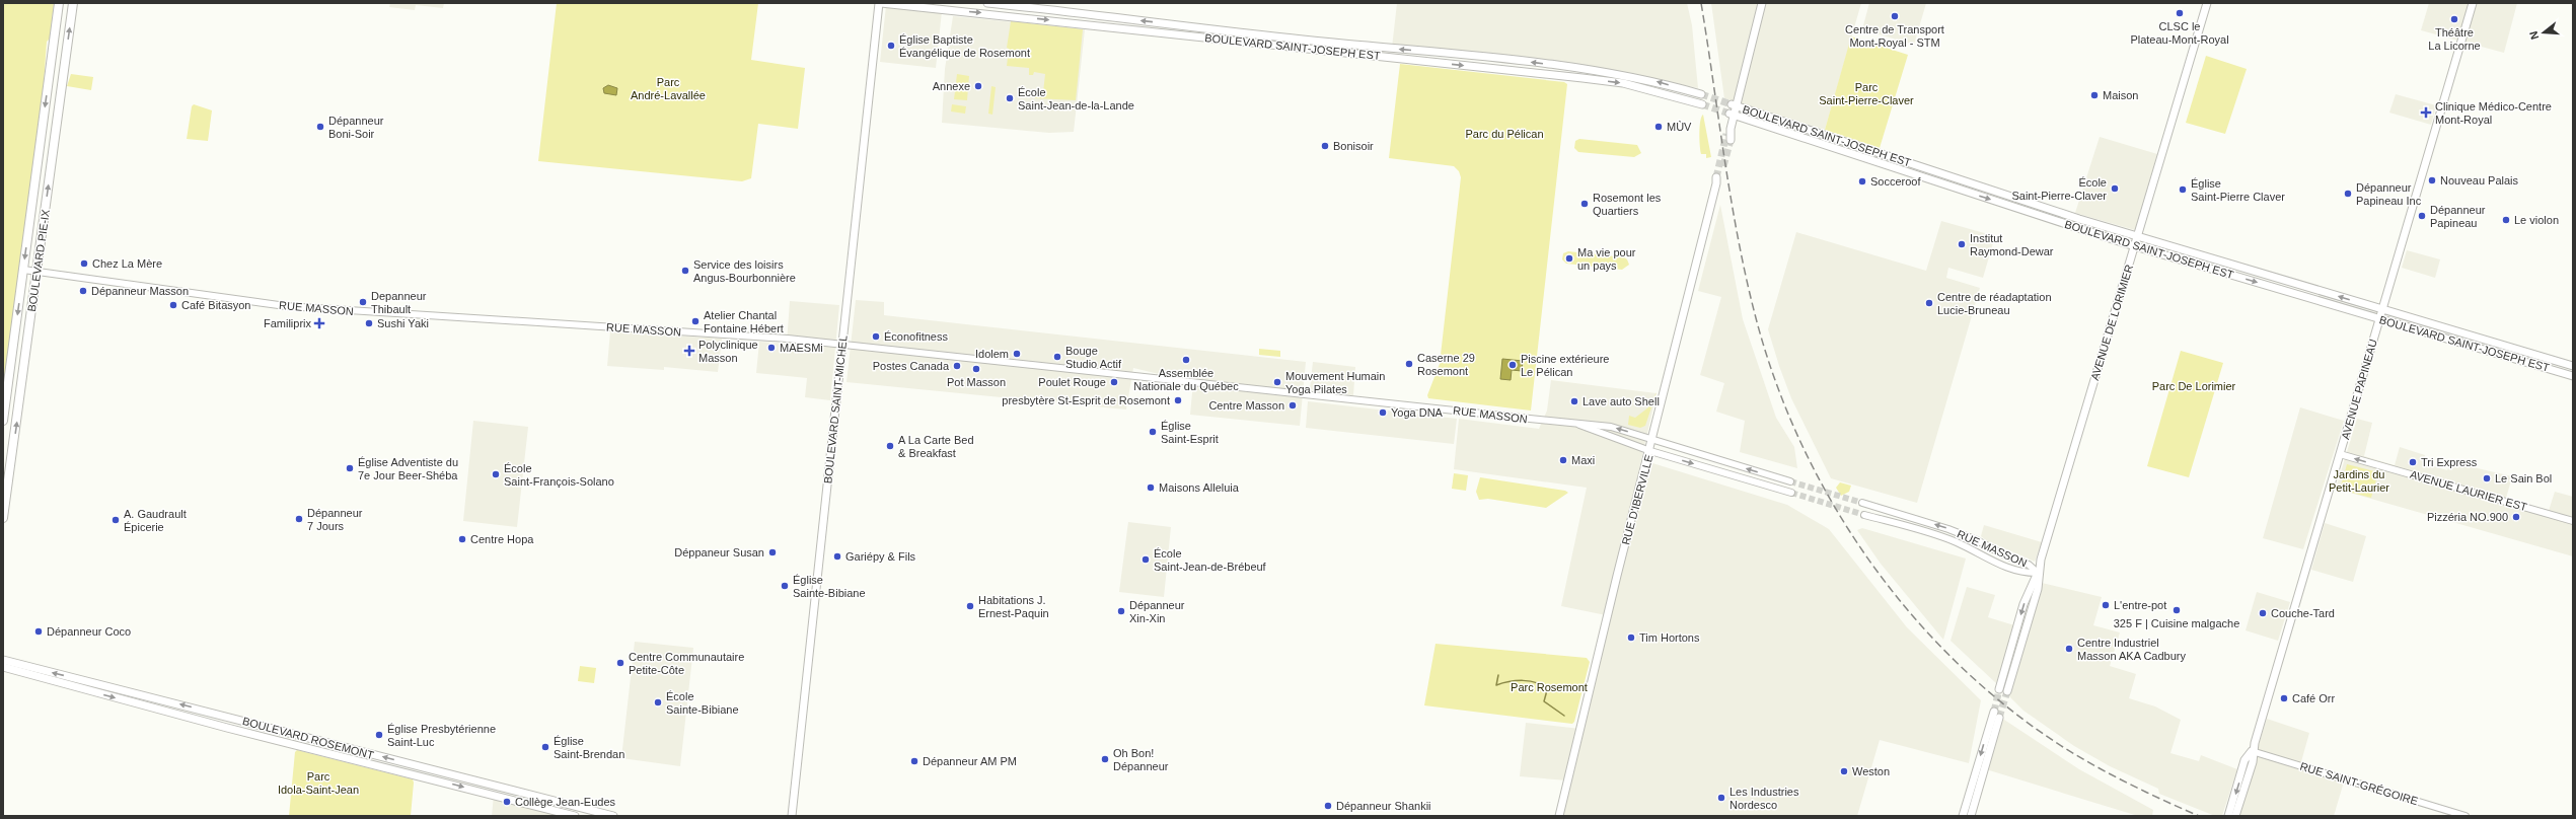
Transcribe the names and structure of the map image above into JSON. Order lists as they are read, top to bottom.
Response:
{
  "streets": {
    "main road": [
      "BOULEVARD SAINT-JOSEPH EST",
      "BOULEVARD PIE-IX",
      "AVENUE DE LORIMIER",
      "AVENUE PAPINEAU",
      "BOULEVARD SAINT-MICHEL",
      "RUE D'IBERVILLE",
      "BOULEVARD ROSEMONT"
    ],
    "street": ["RUE MASSON", "AVENUE LAURIER EST", "RUE SAINT-GRÉGOIRE"]
  },
  "crossings": [
    ["BOULEVARD SAINT-JOSEPH EST", "AVENUE DE LORIMIER"],
    ["BOULEVARD SAINT-JOSEPH EST", "AVENUE PAPINEAU"],
    ["BOULEVARD SAINT-JOSEPH EST", "BOULEVARD SAINT-MICHEL"],
    ["BOULEVARD PIE-IX", "RUE MASSON"],
    ["RUE MASSON", "AVENUE DE LORIMIER"],
    ["RUE MASSON", "BOULEVARD SAINT-MICHEL"],
    ["RUE MASSON", "RUE D'IBERVILLE"],
    ["AVENUE PAPINEAU", "AVENUE LAURIER EST"],
    ["AVENUE PAPINEAU", "RUE SAINT-GRÉGOIRE"]
  ],
  "one_way": ["AVENUE LAURIER EST"],
  "parks": [
    "Parc André-Lavallée",
    "Parc Saint-Pierre-Claver",
    "Parc du Pélican",
    "Parc De Lorimier",
    "Jardins du Petit-Laurier",
    "Parc Rosemont",
    "Parc Idola-Saint-Jean"
  ],
  "places": {
    "other": [
      "CLSC le Plateau-Mont-Royal",
      "Centre de Transport Mont-Royal - STM",
      "Théâtre La Licorne",
      "Église Baptiste Évangélique de Rosemont",
      "Annexe",
      "Maison",
      "École Saint-Jean-de-la-Lande",
      "Dépanneur Boni-Soir",
      "MÙV",
      "Bonisoir",
      "Nouveau Palais",
      "Socceroof",
      "École Saint-Pierre-Claver",
      "Église Saint-Pierre Claver",
      "Dépanneur Papineau Inc",
      "Rosemont les Quartiers",
      "Dépanneur Papineau",
      "Le violon",
      "Institut Raymond-Dewar",
      "Ma vie pour un pays",
      "Chez La Mère",
      "Service des loisirs Angus-Bourbonnière",
      "Dépanneur Masson",
      "Depanneur Thibault",
      "Centre de réadaptation Lucie-Bruneau",
      "Café Bitasyon",
      "Atelier Chantal Fontaine Hébert",
      "Sushi Yaki",
      "Éconofitness",
      "MAESMi",
      "Idolem",
      "Bouge Studio Actif",
      "Assemblée Nationale du Québec",
      "Caserne 29 Rosemont",
      "Piscine extérieure Le Pélican",
      "Postes Canada",
      "Pot Masson",
      "Poulet Rouge",
      "Mouvement Humain Yoga Pilates",
      "presbytère St-Esprit de Rosemont",
      "Lave auto Shell",
      "Centre Masson",
      "Yoga DNA",
      "Église Saint-Esprit",
      "A La Carte Bed & Breakfast",
      "Maxi",
      "Tri Express",
      "Église Adventiste du 7e Jour Beer-Shéba",
      "École Saint-François-Solano",
      "Le Sain Bol",
      "Maisons Alleluia",
      "Pizzéria NO.900",
      "Dépanneur 7 Jours",
      "A. Gaudrault Épicerie",
      "Centre Hopa",
      "Déppaneur Susan",
      "Gariépy & Fils",
      "École Saint-Jean-de-Brébeuf",
      "Église Sainte-Bibiane",
      "L'entre-pot",
      "Habitations J. Ernest-Paquin",
      "325 F | Cuisine malgache",
      "Dépanneur Xin-Xin",
      "Couche-Tard",
      "Dépanneur Coco",
      "Tim Hortons",
      "Centre Industriel Masson AKA Cadbury",
      "Centre Communautaire Petite-Côte",
      "Café Orr",
      "École Sainte-Bibiane",
      "Église Presbytérienne Saint-Luc",
      "Église Saint-Brendan",
      "Oh Bon! Dépanneur",
      "Dépanneur AM PM",
      "Weston",
      "Les Industries Nordesco",
      "Collège Jean-Eudes",
      "Dépanneur Shankii"
    ],
    "health": ["Clinique Médico-Centre Mont-Royal", "Familiprix", "Polyclinique Masson"]
  },
  "north": "left"
}
